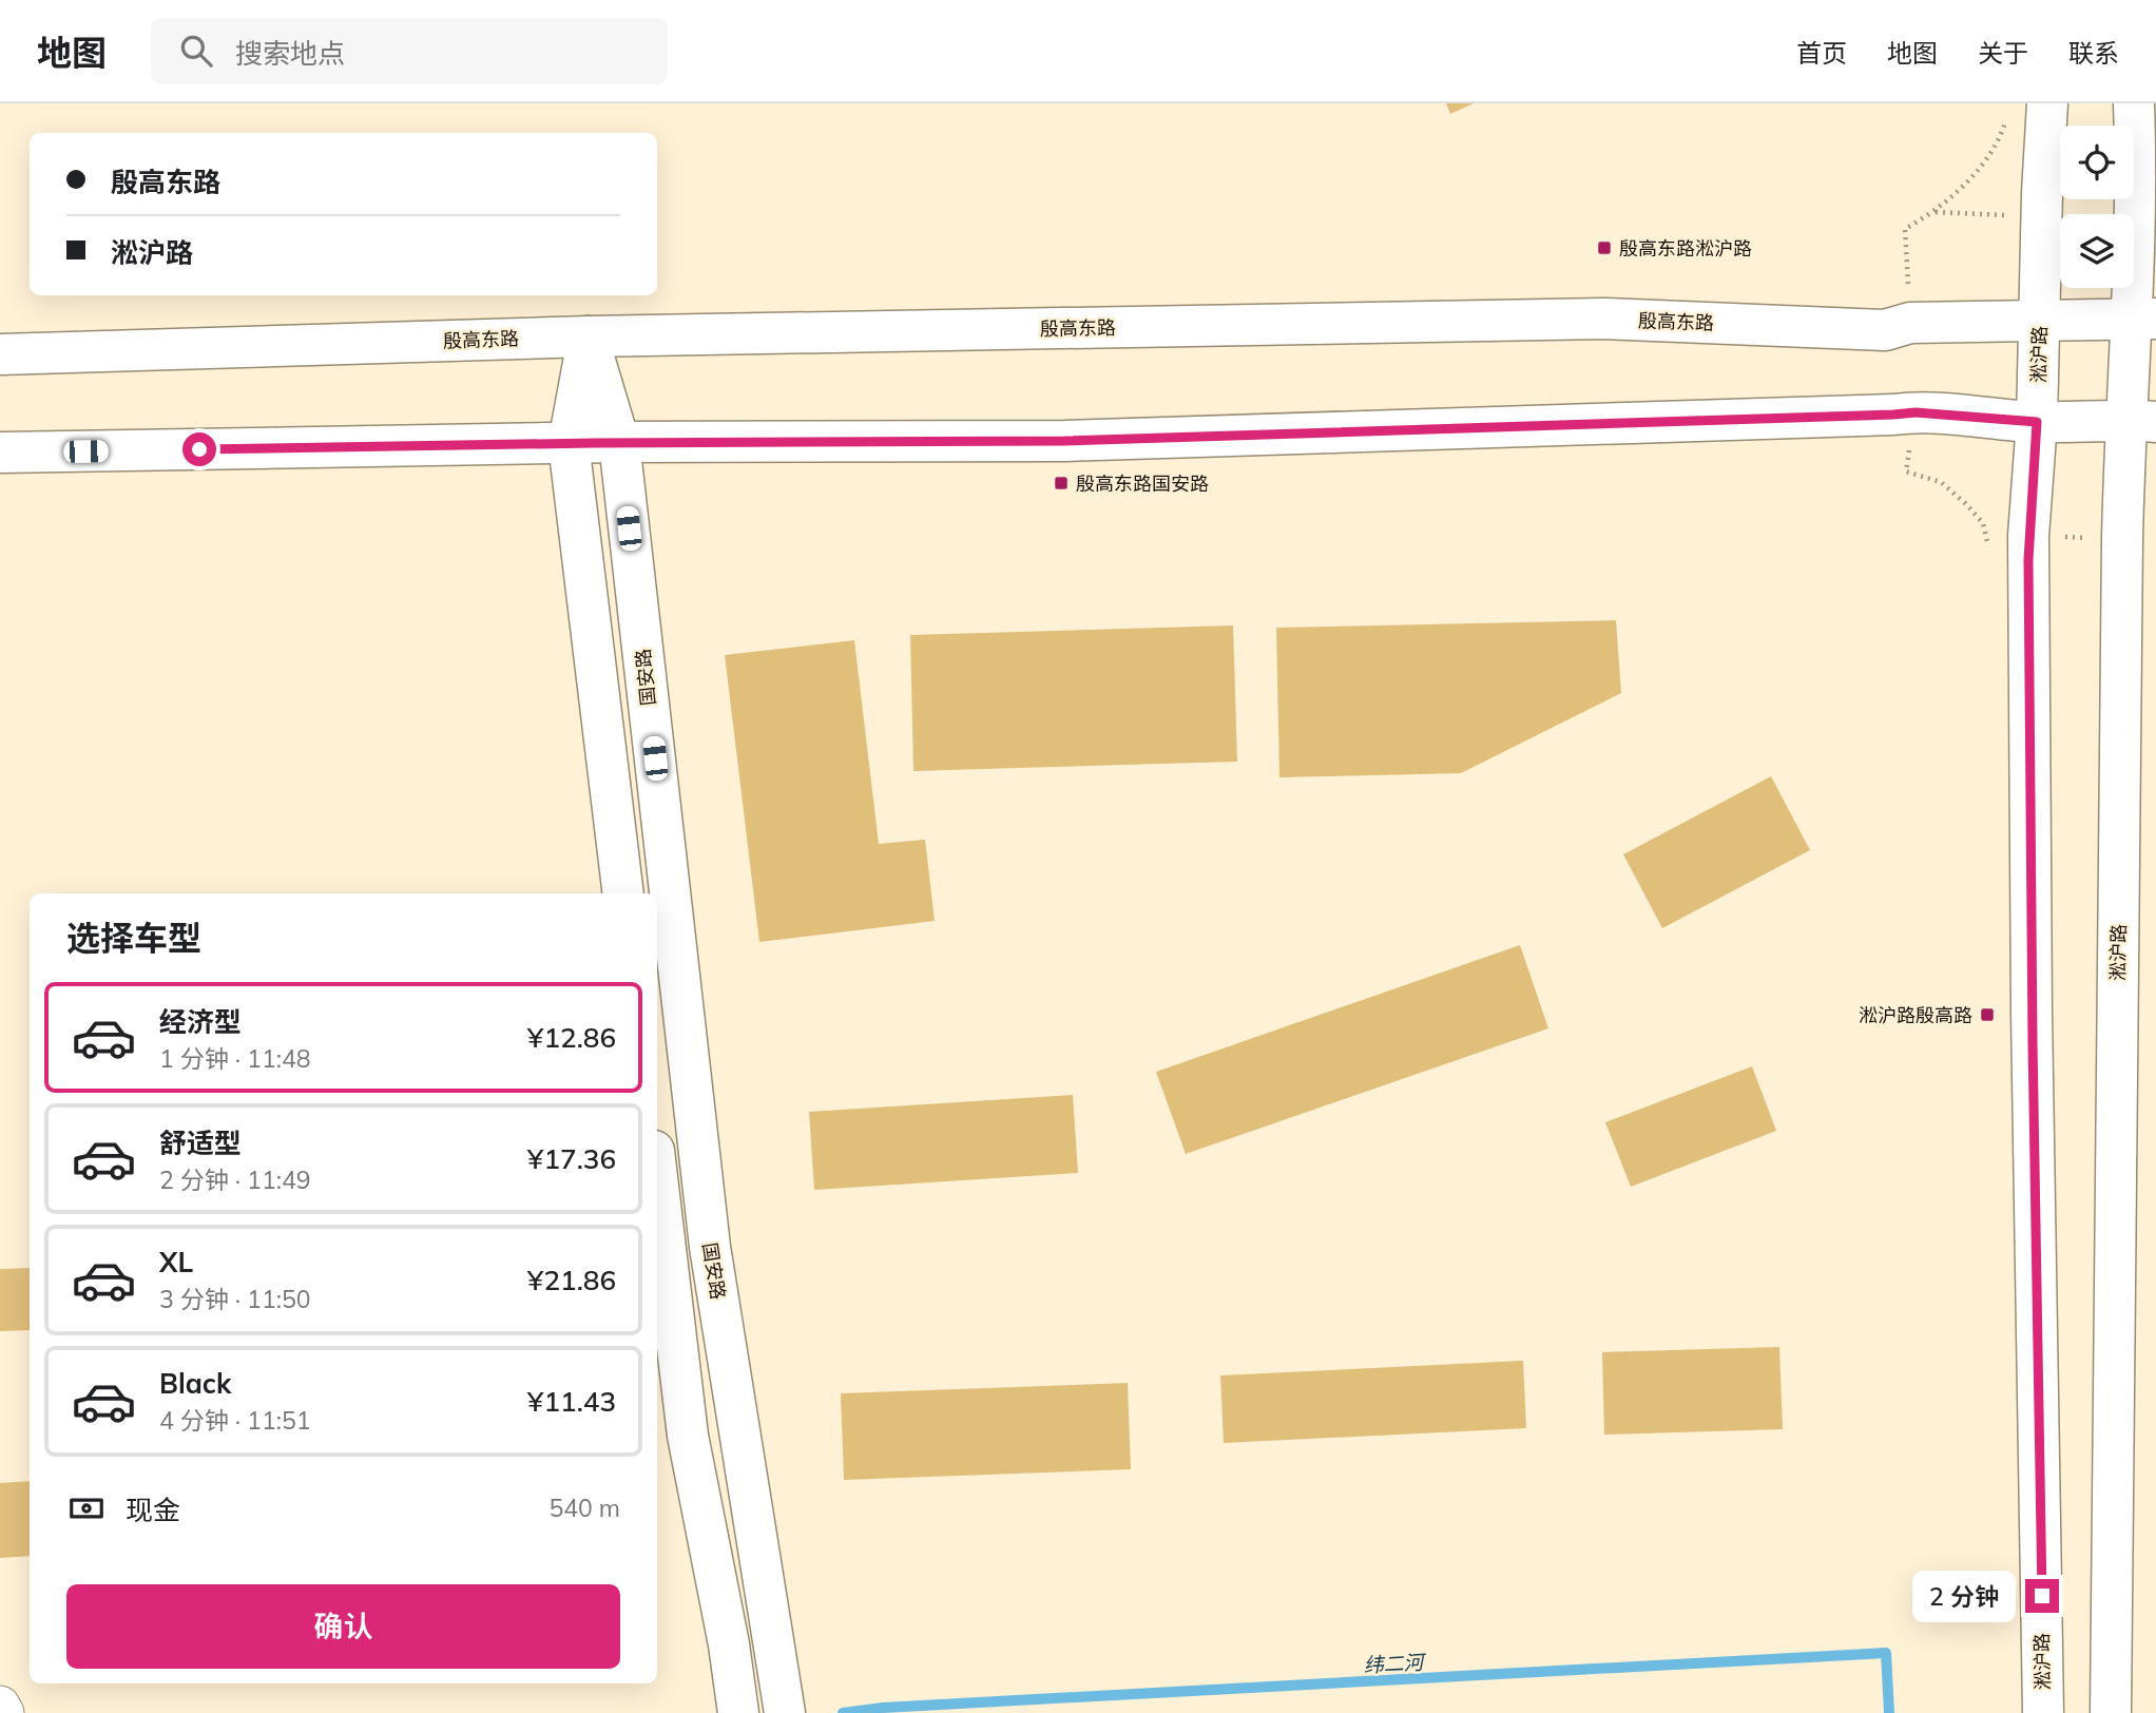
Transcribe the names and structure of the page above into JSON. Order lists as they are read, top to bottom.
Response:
{
  "streets": {
    "main road": ["殷高东路", "淞沪路", "国安路"]
  },
  "crossings": [
    ["殷高东路", "淞沪路"],
    ["殷高东路", "国安路"]
  ],
  "water": ["纬二河"],
  "places": {
    "transit": ["殷高东路淞沪路", "殷高东路国安路", "淞沪路殷高路"]
  },
  "page": {
    "header": "地图",
    "search": "搜索地点",
    "nav": [
      "首页",
      "地图",
      "关于",
      "联系"
    ],
    "banner": ["殷高东路", "淞沪路"],
    "heading": "选择车型",
    "list": [
      {
        "name": "经济型",
        "note": "1 分钟 · 11:48",
        "value": "¥12.86"
      },
      {
        "name": "舒适型",
        "note": "2 分钟 · 11:49",
        "value": "¥17.36"
      },
      {
        "name": "XL",
        "note": "3 分钟 · 11:50",
        "value": "¥21.86"
      },
      {
        "name": "Black",
        "note": "4 分钟 · 11:51",
        "value": "¥11.43"
      }
    ],
    "pay": ["现金", "540 m"],
    "buttons": "确认",
    "bubble": "2 分钟"
  }
}
